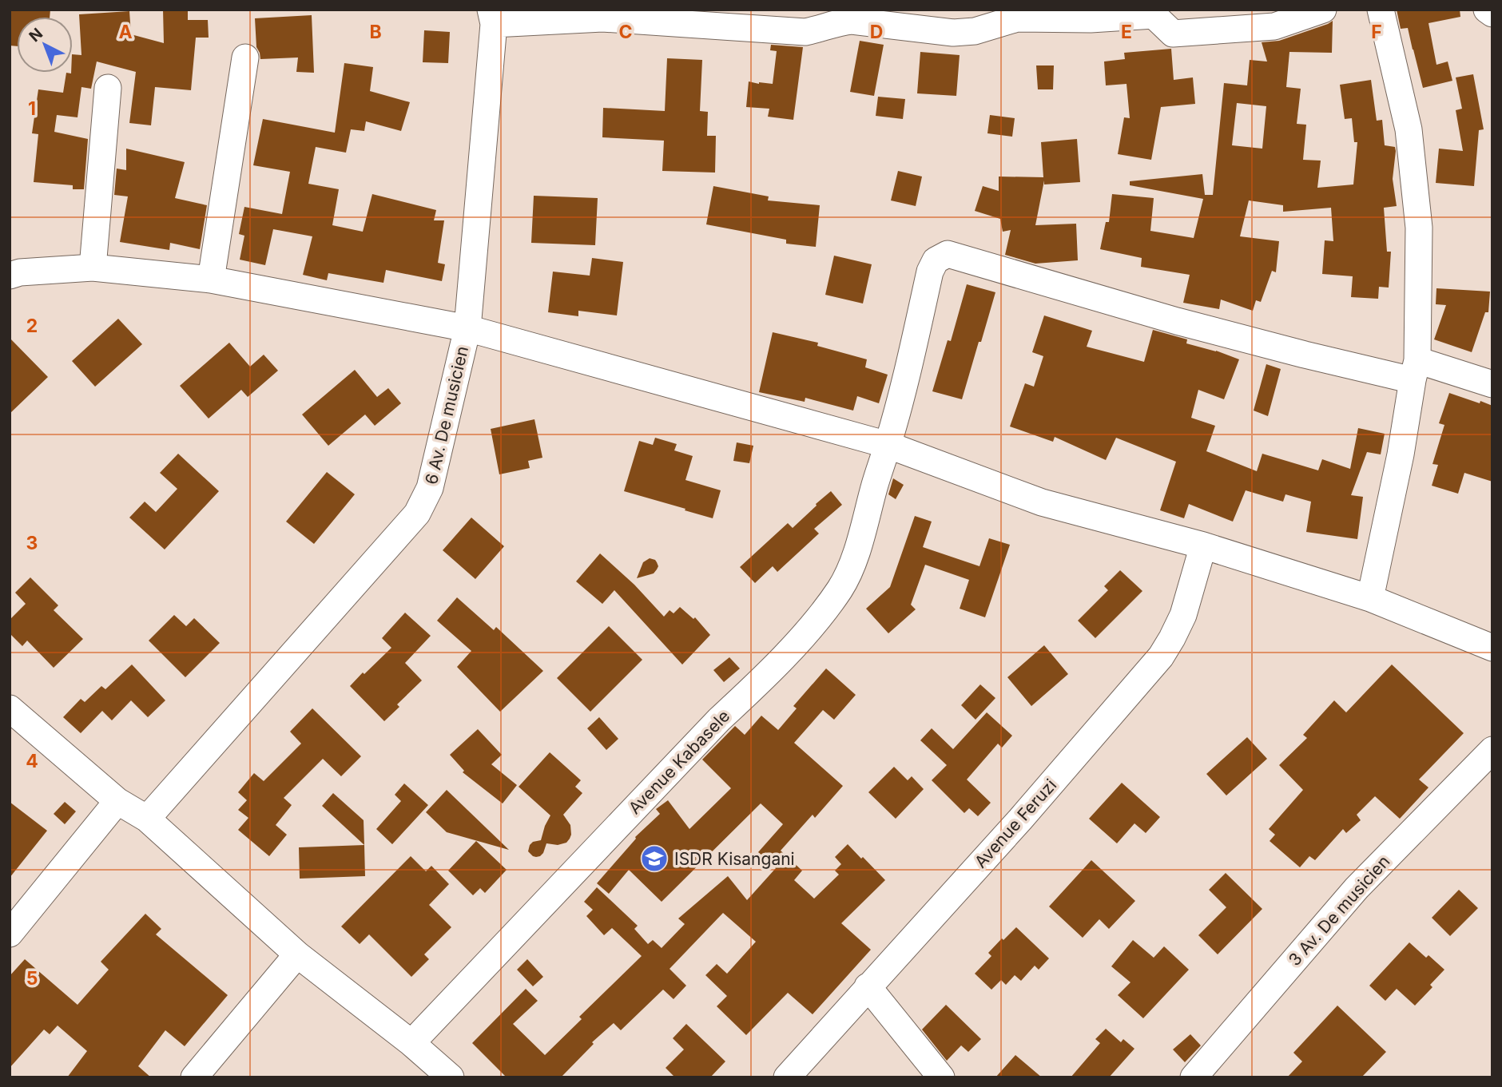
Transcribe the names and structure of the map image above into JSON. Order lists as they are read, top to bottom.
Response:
{
  "streets": {
    "street": [
      "6 Av. De musicien",
      "Avenue Kabasele",
      "Avenue Feruzi",
      "3 Av. De musicien"
    ]
  },
  "places": {
    "school or university": ["ISDR Kisangani"]
  },
  "north": "top left",
  "grid": {
    "columns": [
      "A",
      "B",
      "C",
      "D",
      "E",
      "F"
    ],
    "rows": [
      "1",
      "2",
      "3",
      "4",
      "5"
    ]
  }
}
